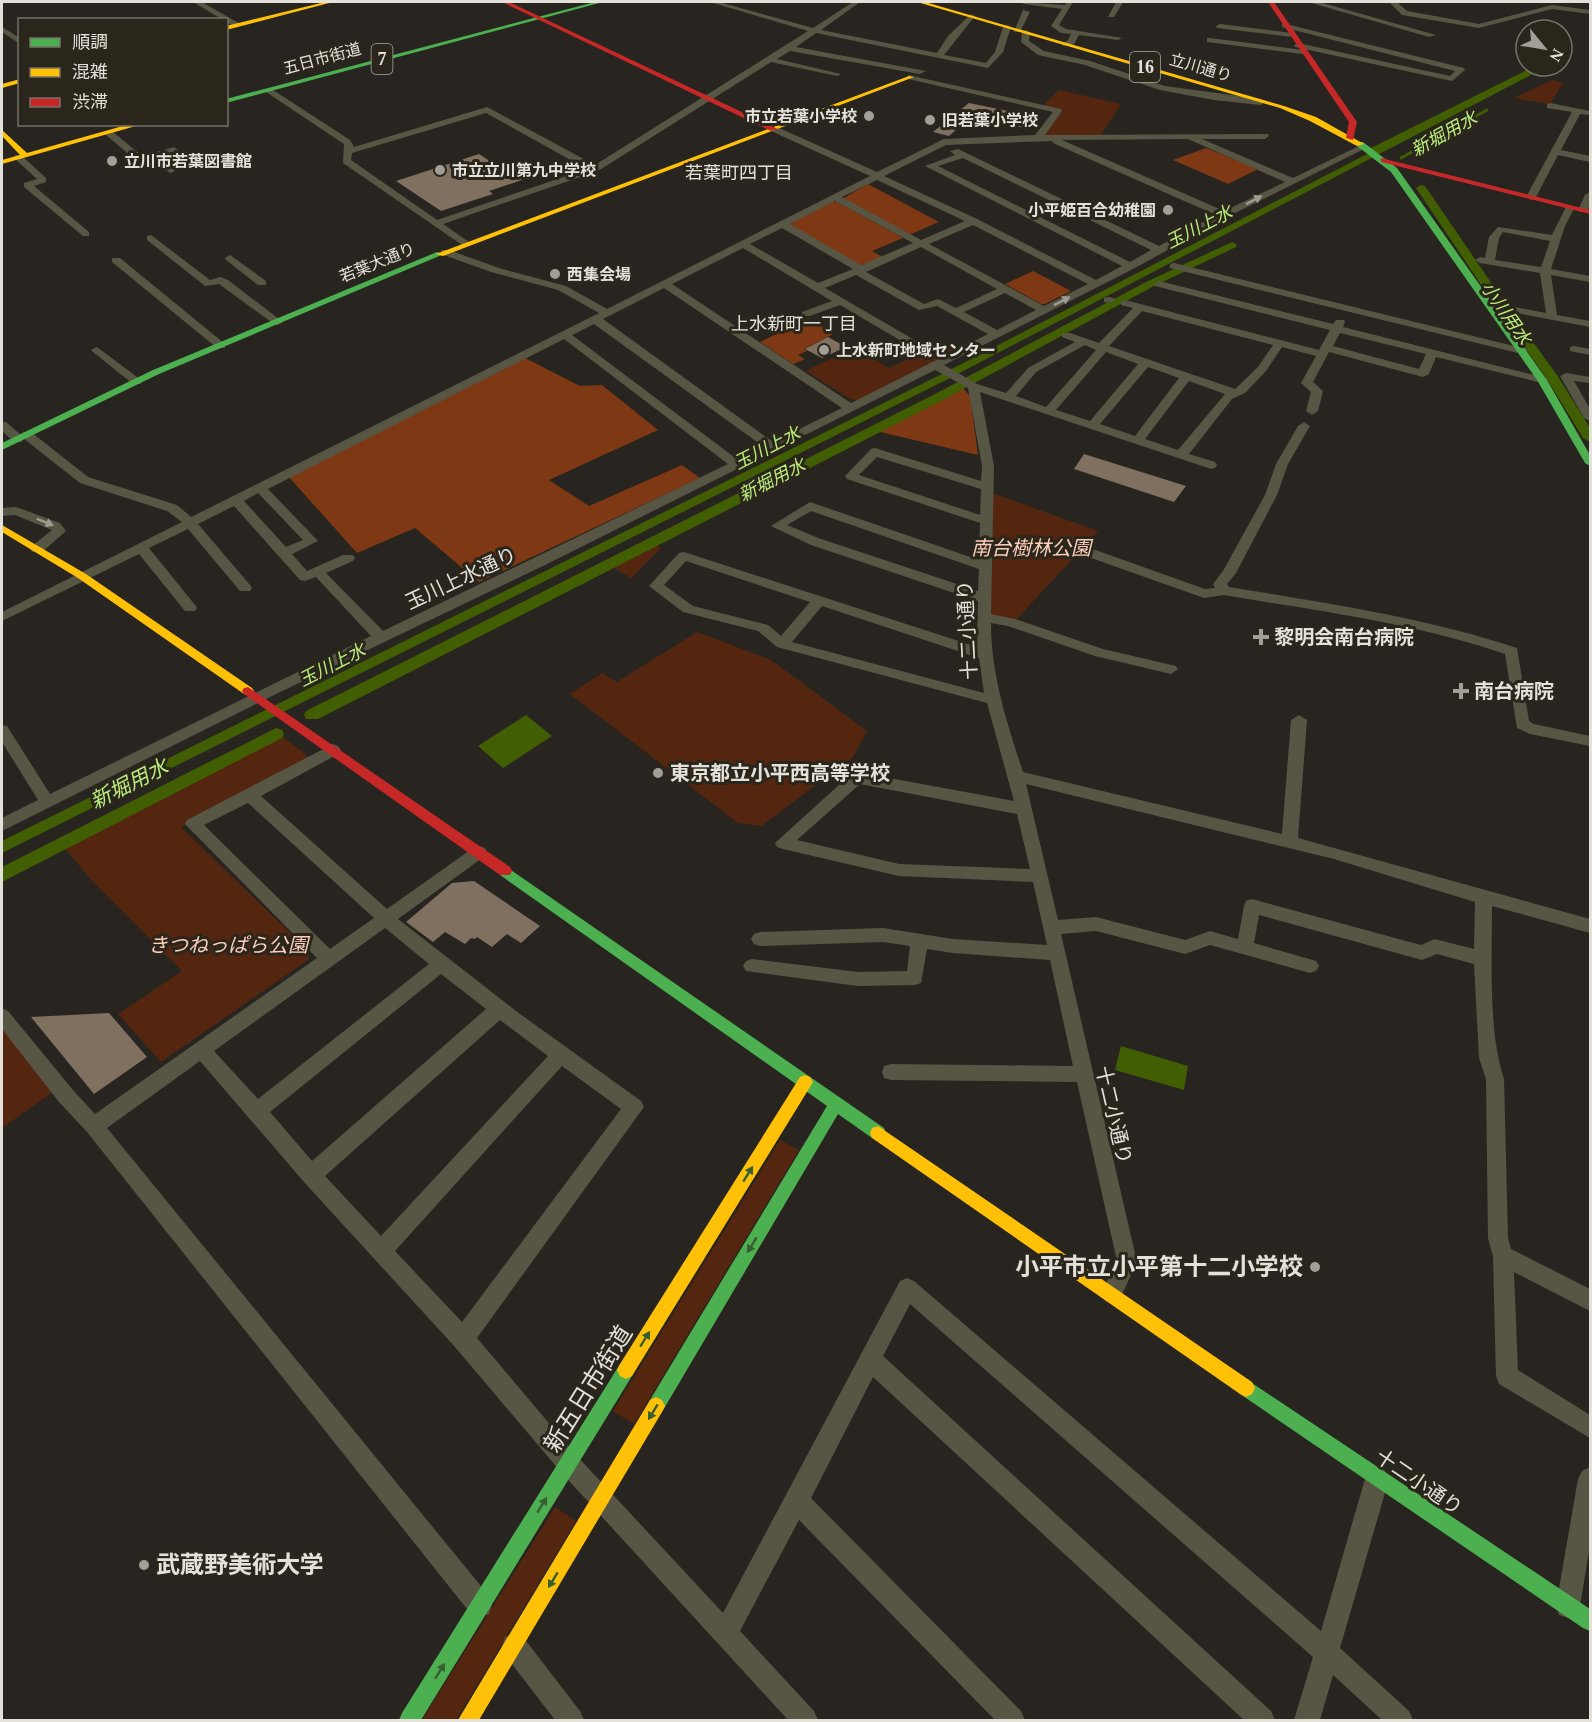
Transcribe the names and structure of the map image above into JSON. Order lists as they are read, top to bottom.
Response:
{
  "streets": {
    "street": [
      "五日市街道",
      "7",
      "16",
      "立川通り",
      "若葉大通り",
      "玉川上水通り",
      "十二小通り",
      "新五日市街道"
    ]
  },
  "crossings": [
    ["16", "立川通り"],
    ["16", "玉川上水通り"],
    ["立川通り", "玉川上水通り"]
  ],
  "districts": ["若葉町四丁目", "上水新町一丁目"],
  "water": ["新堀用水", "玉川上水", "小川用水"],
  "parks": ["南台樹林公園", "きつねっぱら公園"],
  "places": {
    "other": [
      "市立若葉小学校",
      "旧若葉小学校",
      "立川市若葉図書館",
      "市立立川第九中学校",
      "小平姫百合幼稚園",
      "西集会場",
      "上水新町地域センター",
      "東京都立小平西高等学校",
      "小平市立小平第十二小学校",
      "武蔵野美術大学"
    ],
    "health": ["黎明会南台病院", "南台病院"]
  },
  "legend": ["順調", "混雑", "渋滞"],
  "north": "bottom right"
}
